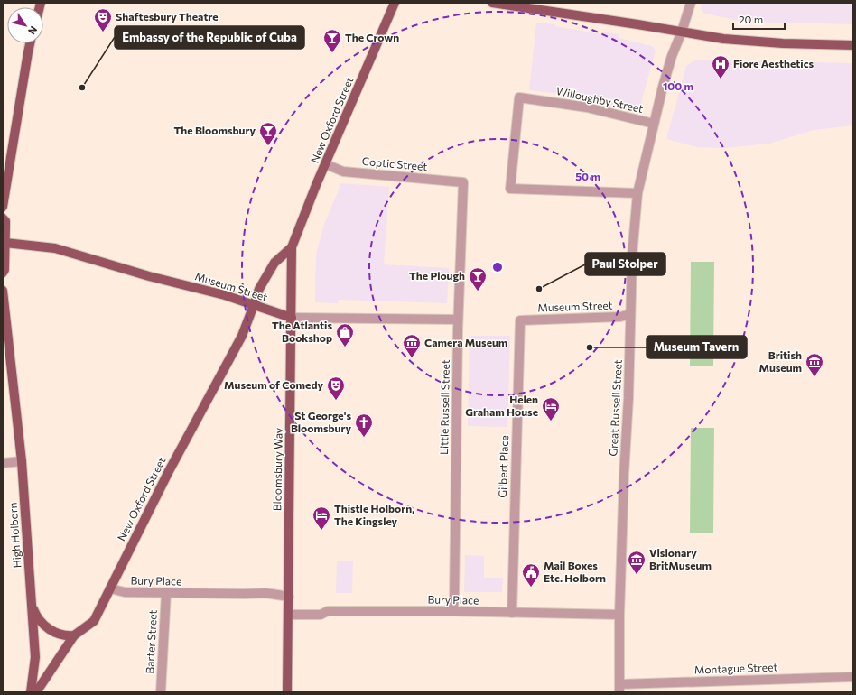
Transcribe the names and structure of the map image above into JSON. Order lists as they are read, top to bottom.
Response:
{
  "streets": {
    "main road": [
      "New Oxford Street",
      "Museum Street",
      "Bloomsbury Way",
      "High Holborn"
    ],
    "street": [
      "Willoughby Street",
      "Coptic Street",
      "Little Russell Street",
      "Great Russell Street",
      "Gilbert Place",
      "Bury Place",
      "Barter Street",
      "Montague Street"
    ]
  },
  "crossings": [
    ["Willoughby Street", "Great Russell Street"],
    ["New Oxford Street", "Coptic Street"],
    ["New Oxford Street", "Museum Street"],
    ["New Oxford Street", "Bloomsbury Way"],
    ["New Oxford Street", "Bury Place"],
    ["Coptic Street", "Little Russell Street"],
    ["Museum Street", "Little Russell Street"],
    ["Museum Street", "Great Russell Street"],
    ["Museum Street", "Gilbert Place"],
    ["Museum Street", "Bloomsbury Way"],
    ["Little Russell Street", "Bury Place"],
    ["Great Russell Street", "Bury Place"],
    ["Great Russell Street", "Montague Street"],
    ["Gilbert Place", "Bury Place"],
    ["Bloomsbury Way", "Bury Place"],
    ["Bury Place", "Barter Street"]
  ],
  "places": {
    "theatre": ["Shaftesbury Theatre", "Museum of Comedy"],
    "bar": ["The Crown", "The Bloomsbury", "The Plough"],
    "hospital": ["Fiore Aesthetics"],
    "other": ["Embassy of the Republic of Cuba", "Paul Stolper", "Museum Tavern"],
    "shop": ["The Atlantis Bookshop"],
    "museum": ["Camera Museum", "British Museum", "Visionary BritMuseum"],
    "hotel": ["Helen Graham House", "Thistle Holborn, The Kingsley"],
    "church": ["St George's Bloomsbury"],
    "public building": ["Mail Boxes Etc. Holborn"]
  },
  "scale_bar": "20 m",
  "north": "bottom right",
  "rings": ["100 m", "50 m"]
}
